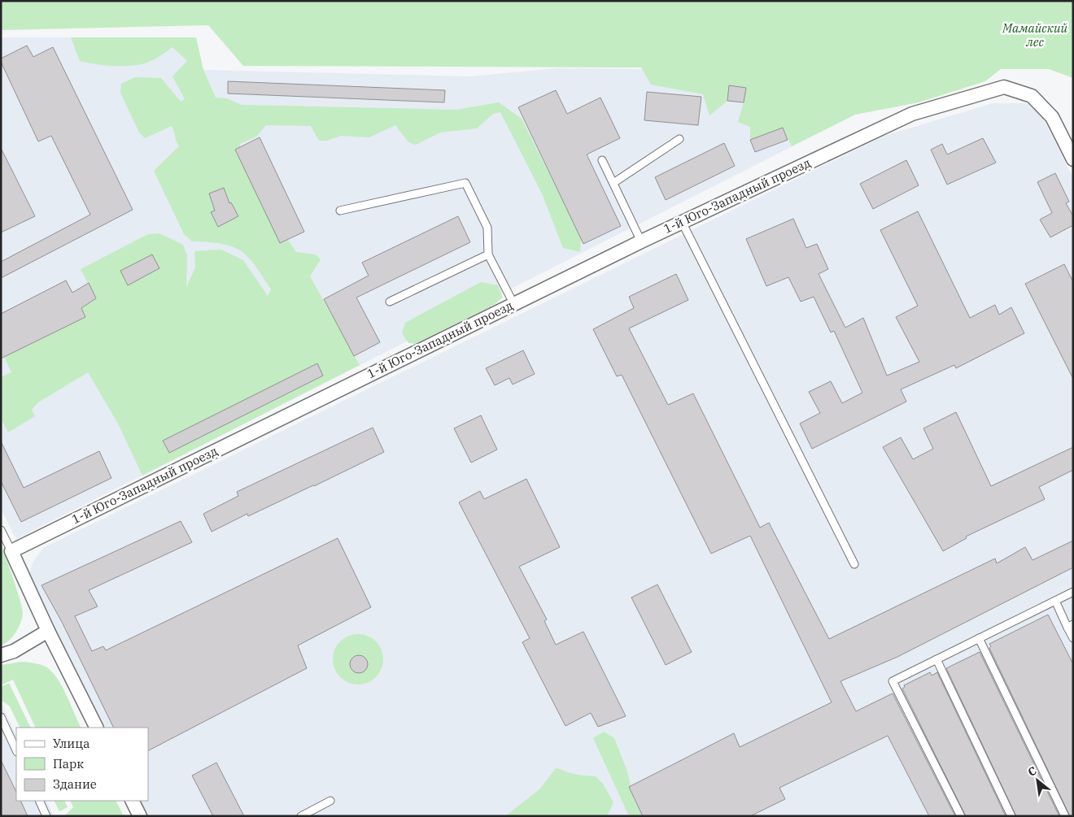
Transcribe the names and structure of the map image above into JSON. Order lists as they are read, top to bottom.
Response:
{
  "streets": {
    "street": ["1-й Юго-Западный проезд"]
  },
  "parks": ["Мамайский лес"],
  "legend": ["Улица", "Парк", "Здание"],
  "north": "top left"
}
